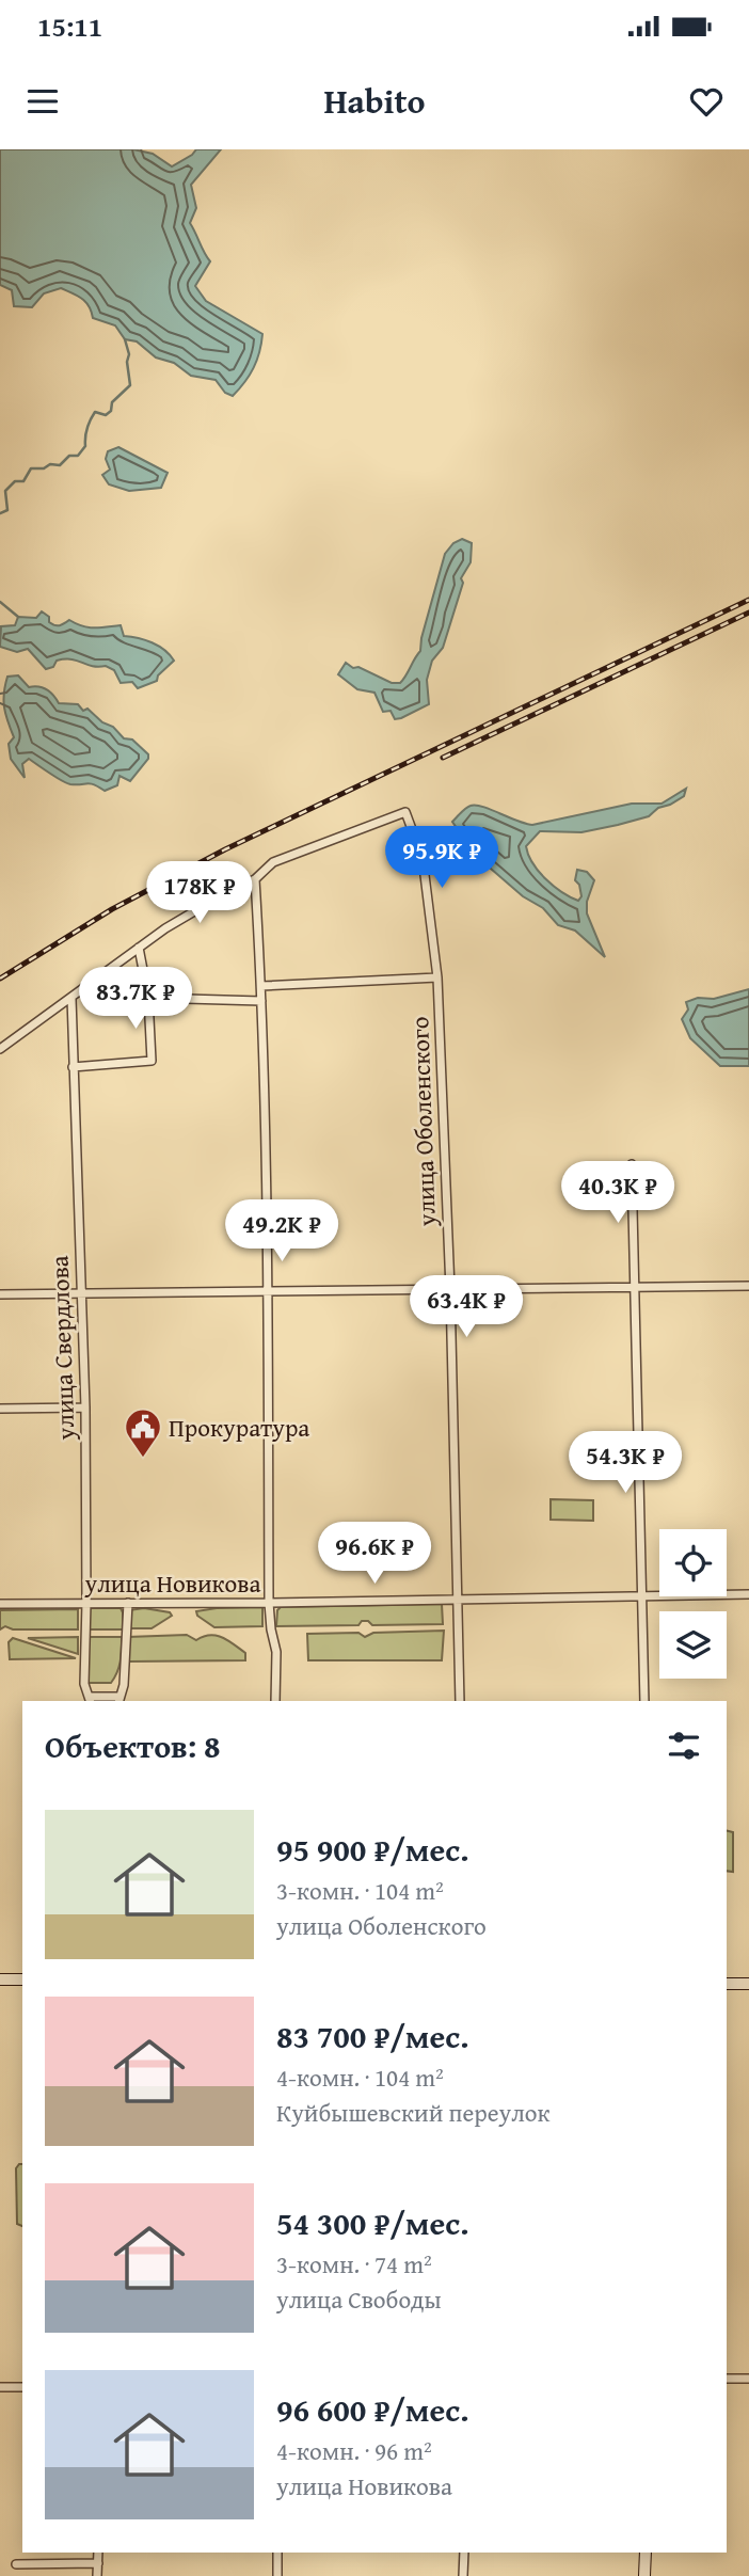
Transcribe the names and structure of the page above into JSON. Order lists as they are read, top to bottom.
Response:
{
  "streets": {
    "street": ["улица Оболенского", "улица Свердлова", "улица Новикова"]
  },
  "crossings": [
    ["улица Оболенского", "улица Новикова"],
    ["улица Свердлова", "улица Новикова"]
  ],
  "places": {
    "public building": ["Прокуратура"]
  },
  "page": {
    "status": "15:11",
    "header": "Habito",
    "price": [
      "95.9K ₽",
      "178K ₽",
      "83.7K ₽",
      "40.3K ₽",
      "49.2K ₽",
      "63.4K ₽",
      "54.3K ₽",
      "96.6K ₽"
    ],
    "heading": "Объектов: 8",
    "list": [
      {
        "name": "95 900 ₽/мес.",
        "note": "3-комн. · 104 m² · улица Оболенского"
      },
      {
        "name": "83 700 ₽/мес.",
        "note": "4-комн. · 104 m² · Куйбышевский переулок"
      },
      {
        "name": "54 300 ₽/мес.",
        "note": "3-комн. · 74 m² · улица Свободы"
      },
      {
        "name": "96 600 ₽/мес.",
        "note": "4-комн. · 96 m² · улица Новикова"
      }
    ]
  }
}
